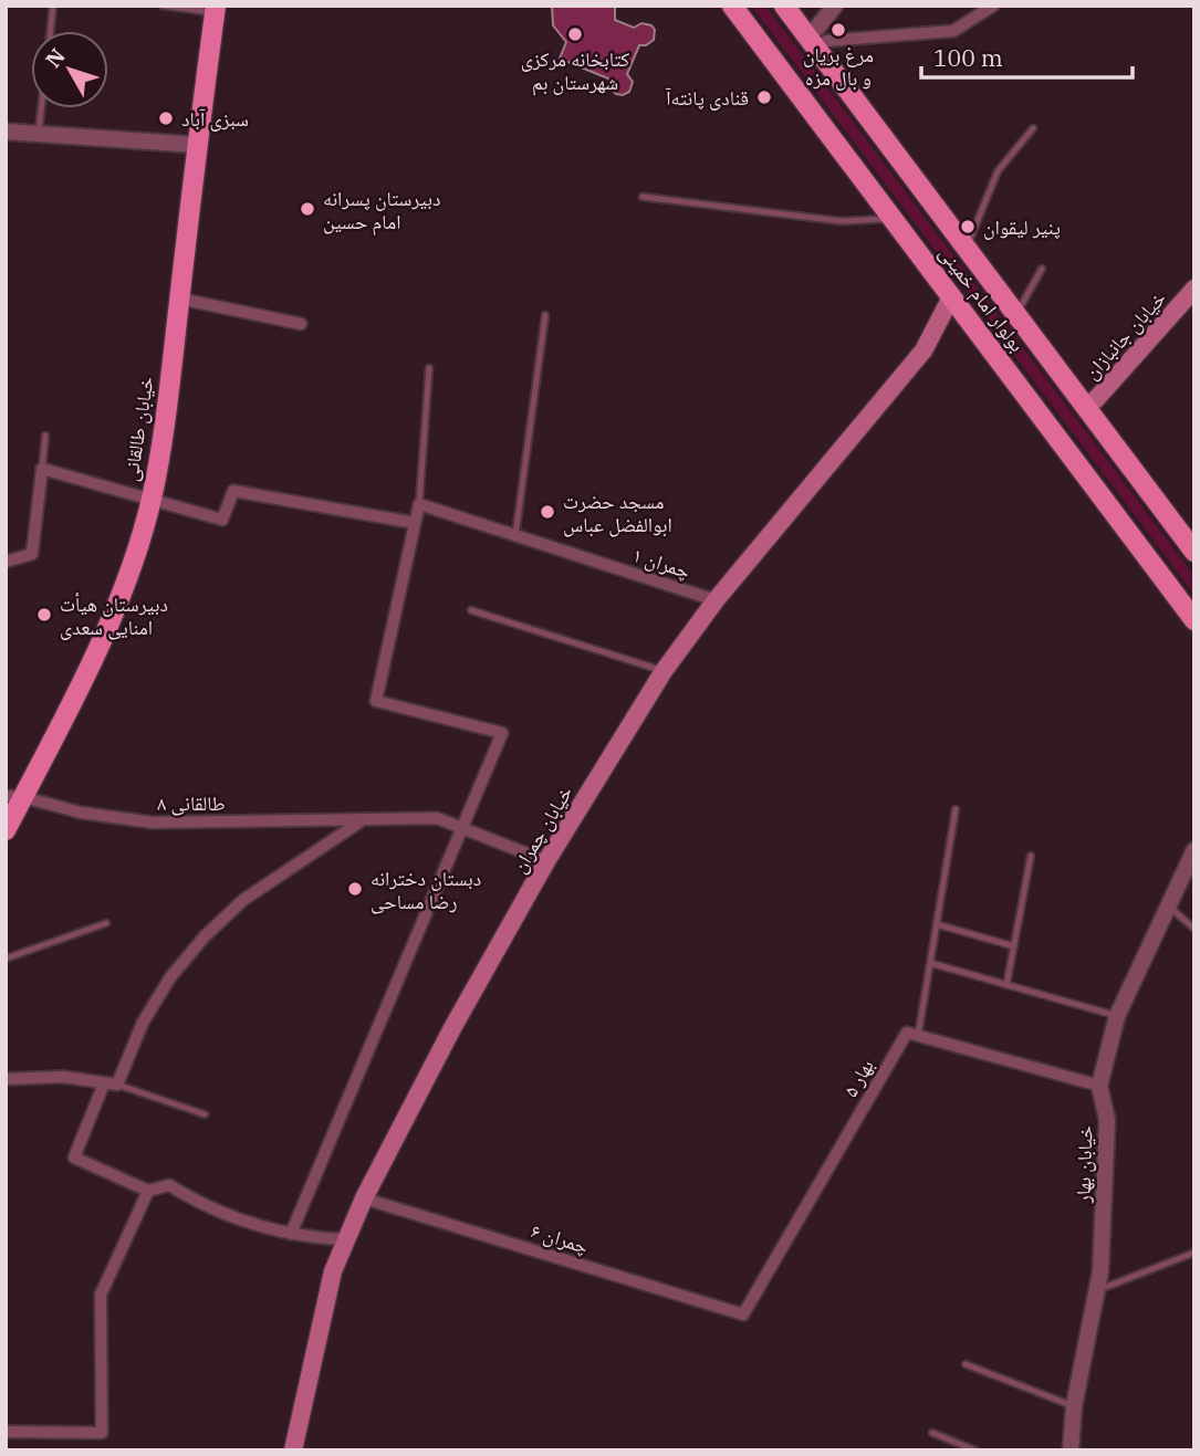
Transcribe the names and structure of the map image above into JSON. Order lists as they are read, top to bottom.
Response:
{
  "streets": {
    "main road": [
      "بولوار امام خمینی",
      "خیابان جانبازان",
      "خیابان طالقانی",
      "خیابان چمران"
    ],
    "street": [
      "چمران ۱",
      "طالقانی ۸",
      "بهار ۵",
      "خیابان بهار",
      "چمران ۶"
    ]
  },
  "crossings": [
    ["بولوار امام خمینی", "خیابان جانبازان"],
    ["بولوار امام خمینی", "خیابان چمران"],
    ["خیابان طالقانی", "طالقانی ۸"],
    ["چمران ۱", "خیابان چمران"],
    ["طالقانی ۸", "خیابان چمران"],
    ["خیابان چمران", "چمران ۶"],
    ["بهار ۵", "چمران ۶"]
  ],
  "places": [
    "مرغ بریان و بال مزه",
    "کتابخانه مرکزی شهرستان بم",
    "قنادی پانته‌آ",
    "سبزی آباد",
    "دبیرستان پسرانه امام حسین",
    "پنیر لیقوان",
    "مسجد حضرت ابوالفضل عباس",
    "دبیرستان هیأت امنایی سعدی",
    "دبستان دخترانه رضا مساحی"
  ],
  "scale_bar": "100 m",
  "north": "top left"
}
